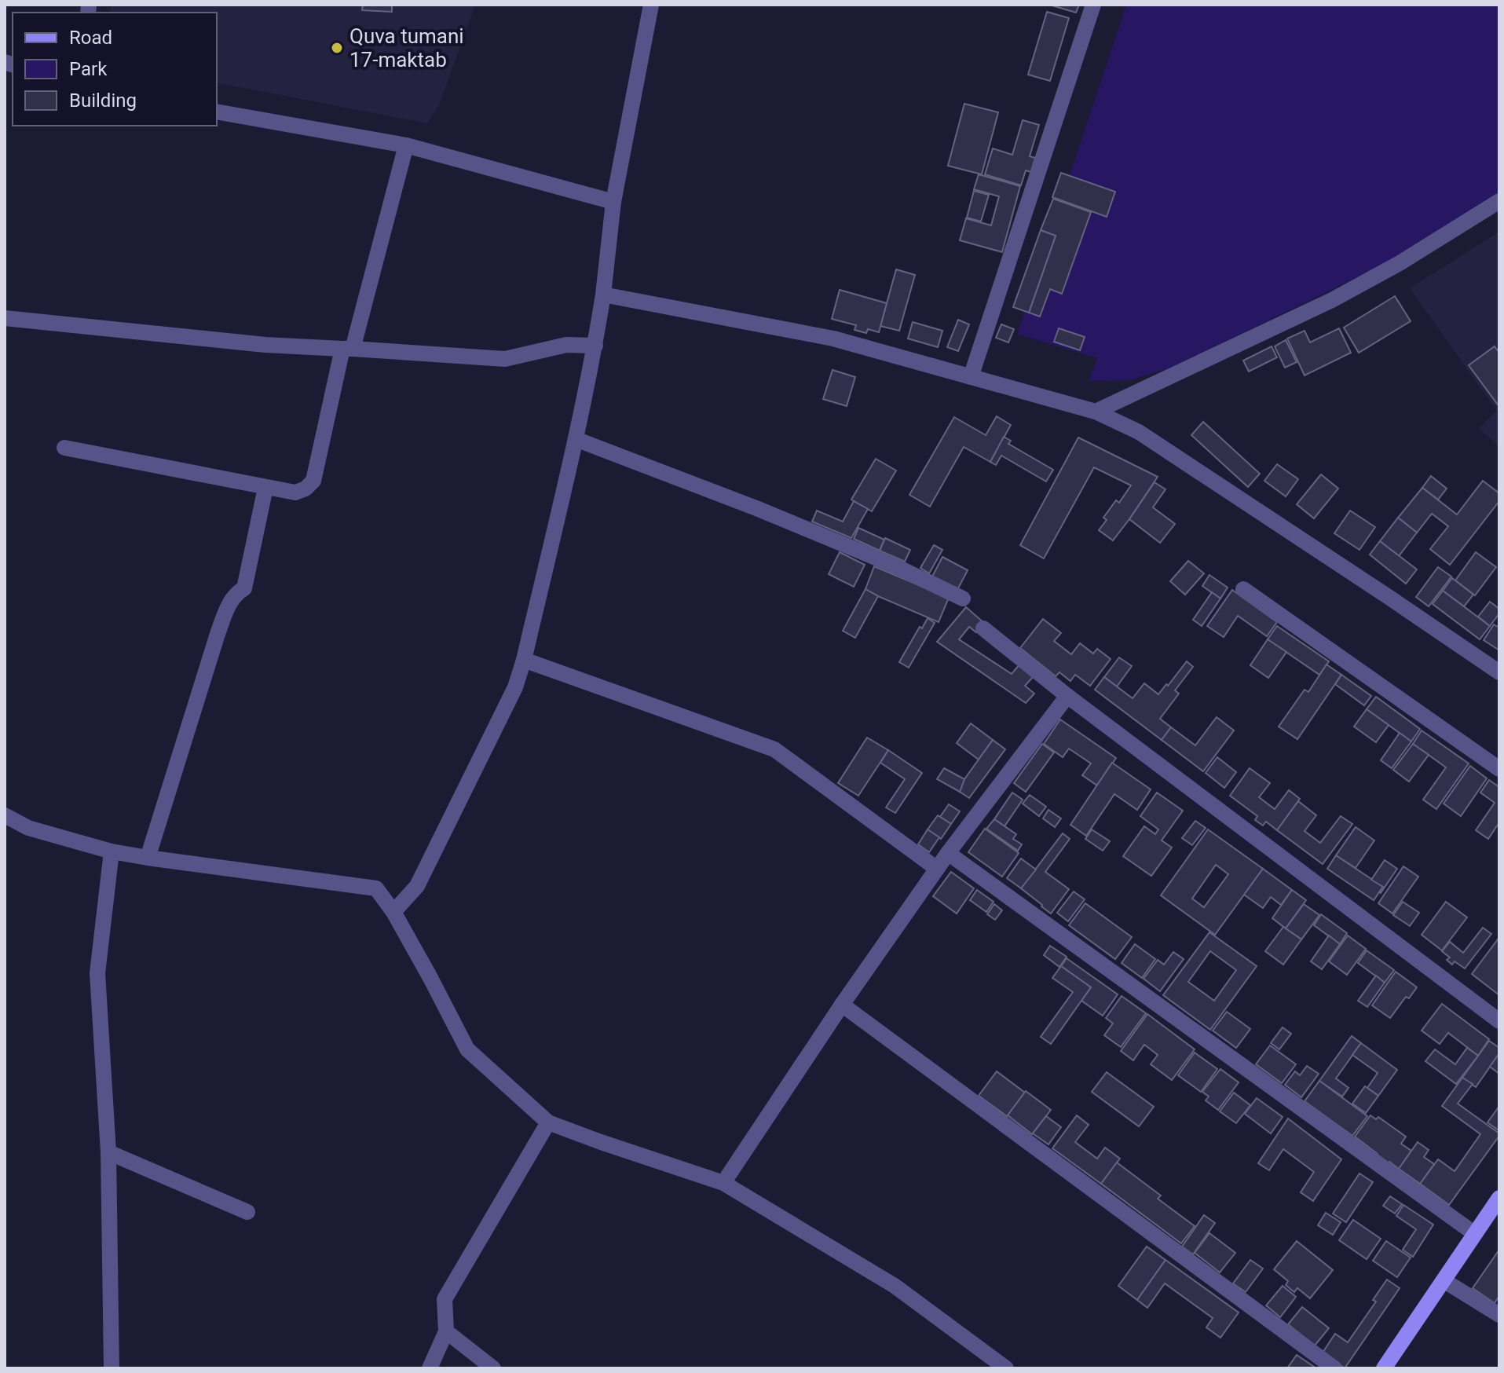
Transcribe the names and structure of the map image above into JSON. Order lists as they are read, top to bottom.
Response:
{
  "places": ["Quva tumani 17-maktab"],
  "legend": ["Road", "Park", "Building"]
}
